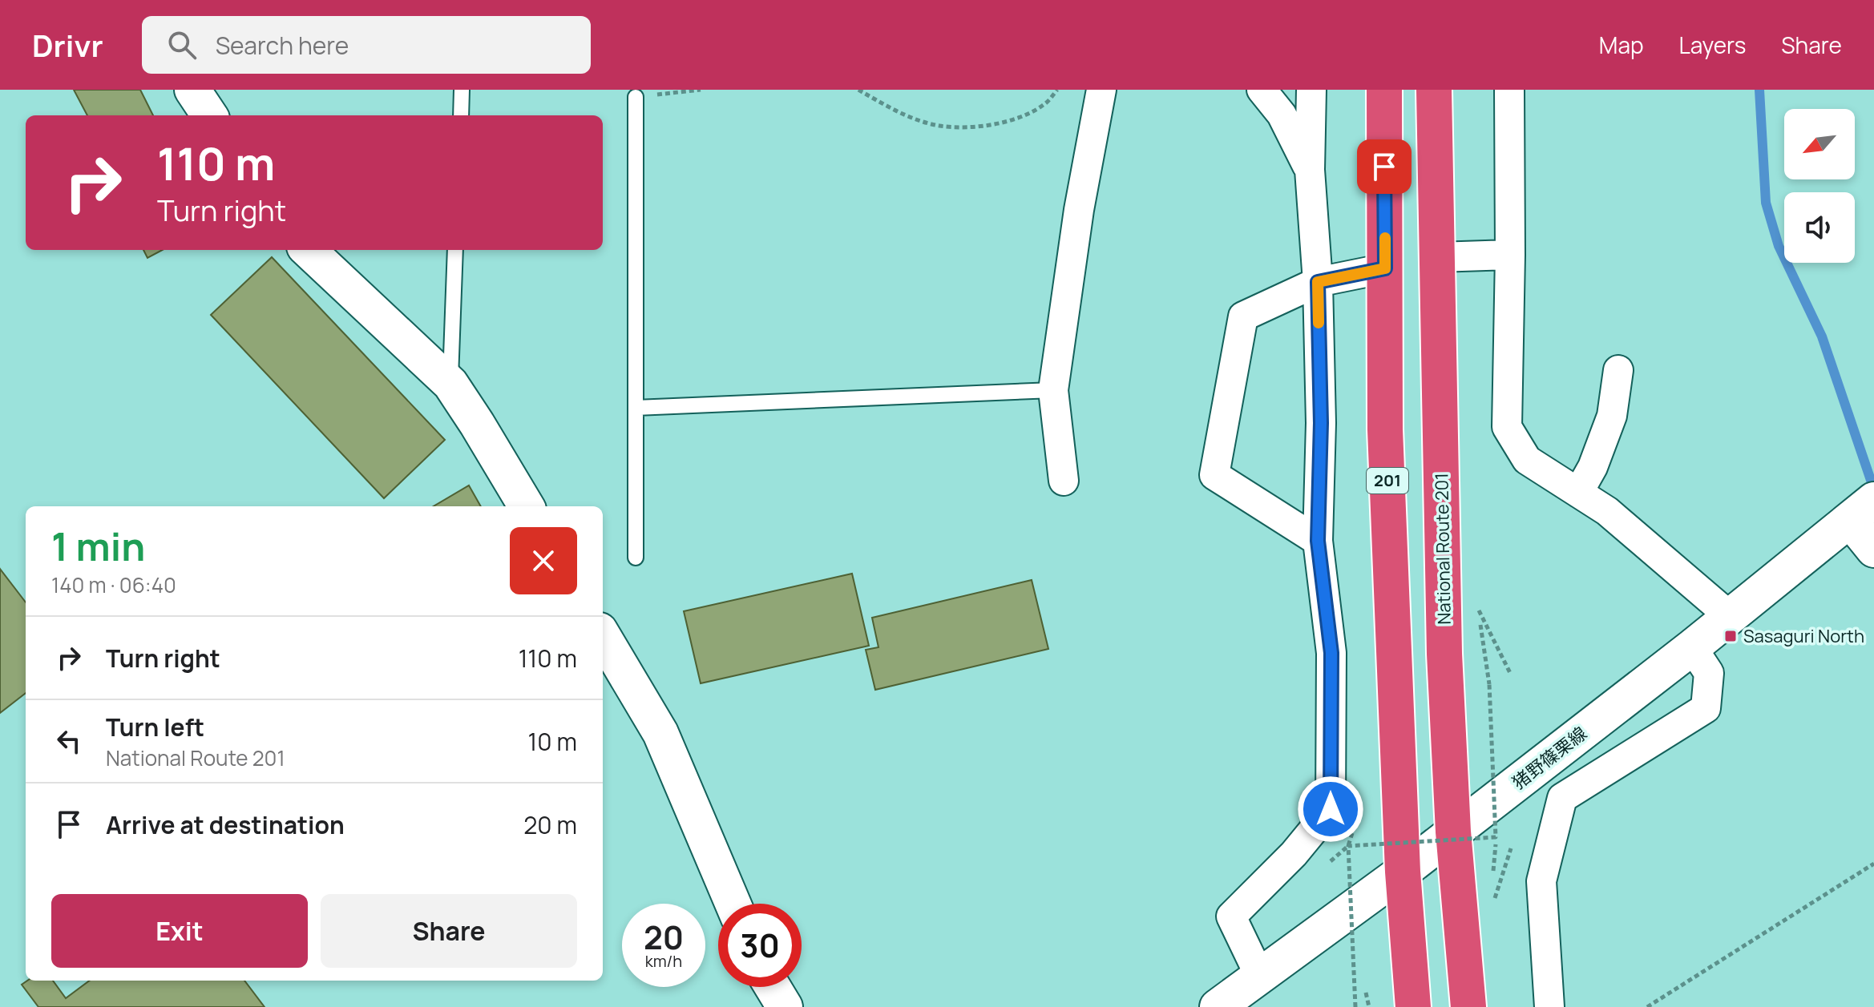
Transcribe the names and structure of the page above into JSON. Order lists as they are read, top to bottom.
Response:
{
  "streets": {
    "highway": ["201", "National Route 201"],
    "main road": ["猪野篠栗線"]
  },
  "crossings": [
    ["201", "猪野篠栗線"],
    ["National Route 201", "猪野篠栗線"]
  ],
  "places": {
    "transit": ["Sasaguri North"]
  },
  "north": "bottom left",
  "page": {
    "header": "Drivr",
    "search": "Search here",
    "nav": ["Map", "Layers", "Share"],
    "turn": ["110 m", "Turn right"],
    "heading": ["1 min", "140 m · 06:40"],
    "list": [
      {
        "name": "Turn right",
        "value": "110 m"
      },
      {
        "name": "Turn left",
        "note": "National Route 201",
        "value": "10 m"
      },
      {
        "name": "Arrive at destination",
        "value": "20 m"
      }
    ],
    "buttons": ["Exit", "Share"],
    "speed": "20 km/h",
    "limit": "30"
  }
}
